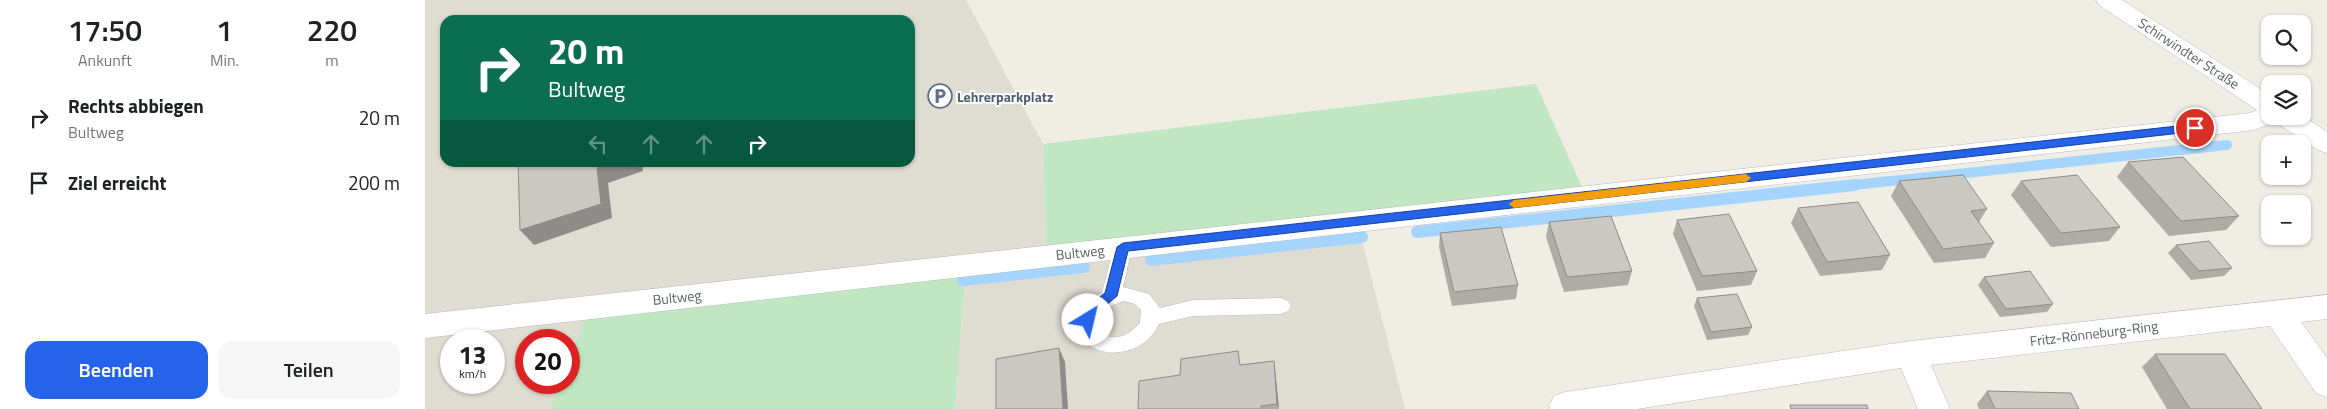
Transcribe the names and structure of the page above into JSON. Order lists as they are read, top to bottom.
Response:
{
  "streets": {
    "street": ["Schirwindter Straße", "Bultweg", "Fritz-Rönneburg-Ring"]
  },
  "places": {
    "parking": ["Lehrerparkplatz"]
  },
  "page": {
    "eta": [
      "17:50",
      "Ankunft",
      "1",
      "Min.",
      "220",
      "m"
    ],
    "map_buttons": ["+", "−"],
    "turn": ["20 m", "Bultweg"],
    "list": [
      {
        "name": "Rechts abbiegen",
        "note": "Bultweg",
        "value": "20 m"
      },
      {
        "name": "Ziel erreicht",
        "value": "200 m"
      }
    ],
    "speed": "13 km/h",
    "limit": "20",
    "buttons": ["Beenden", "Teilen"]
  }
}
